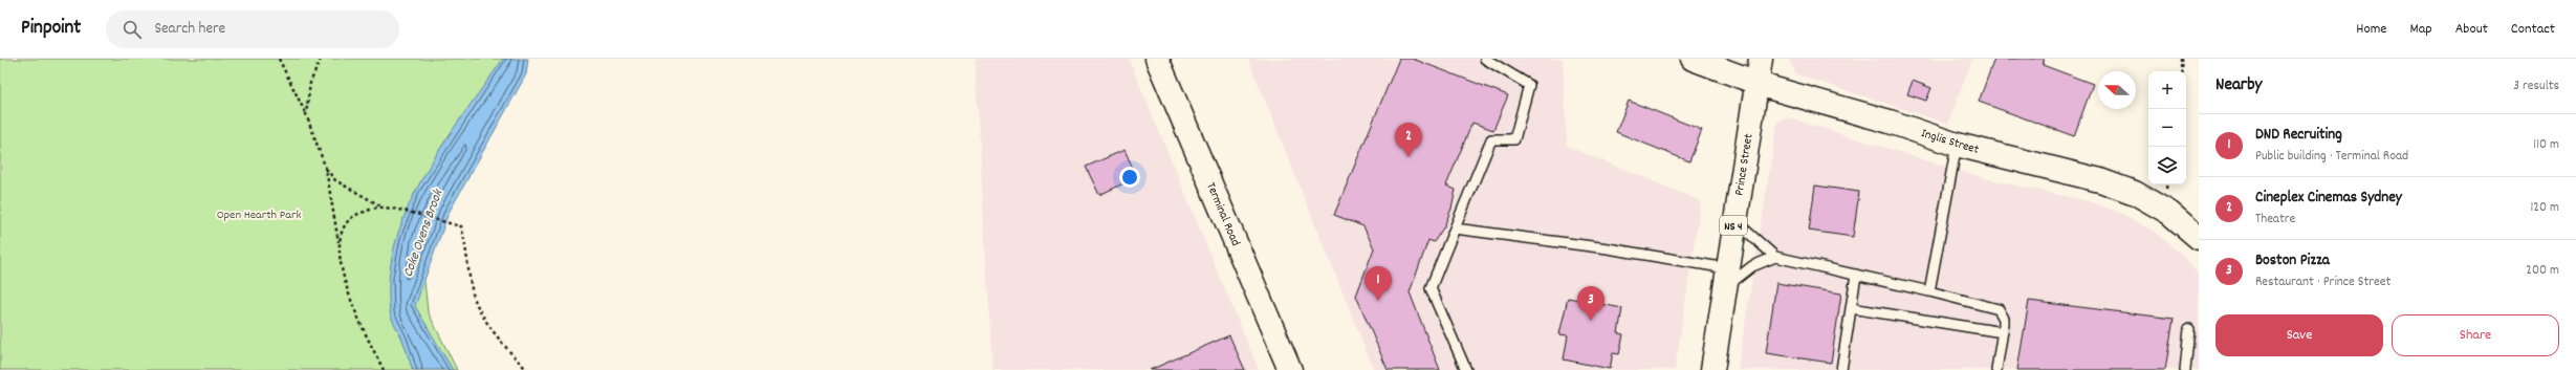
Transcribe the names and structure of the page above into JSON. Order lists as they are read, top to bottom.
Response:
{
  "streets": {
    "street": [
      "Inglis Street",
      "Prince Street",
      "Terminal Road",
      "NS 4"
    ]
  },
  "crossings": [
    ["Inglis Street", "Prince Street"]
  ],
  "water": ["Coke Ovens Brook"],
  "parks": ["Open Hearth Park"],
  "north": "left",
  "page": {
    "header": "Pinpoint",
    "search": "Search here",
    "nav": [
      "Home",
      "Map",
      "About",
      "Contact"
    ],
    "heading": ["Nearby", "3 results"],
    "map_buttons": ["+", "−"],
    "list": [
      {
        "mark": "1",
        "name": "DND Recruiting",
        "note": "Public building · Terminal Road",
        "value": "110 m"
      },
      {
        "mark": "2",
        "name": "Cineplex Cinemas Sydney",
        "note": "Theatre",
        "value": "120 m"
      },
      {
        "mark": "3",
        "name": "Boston Pizza",
        "note": "Restaurant · Prince Street",
        "value": "200 m"
      }
    ],
    "pins": ["2", "1", "3"],
    "buttons": ["Save", "Share"]
  }
}
